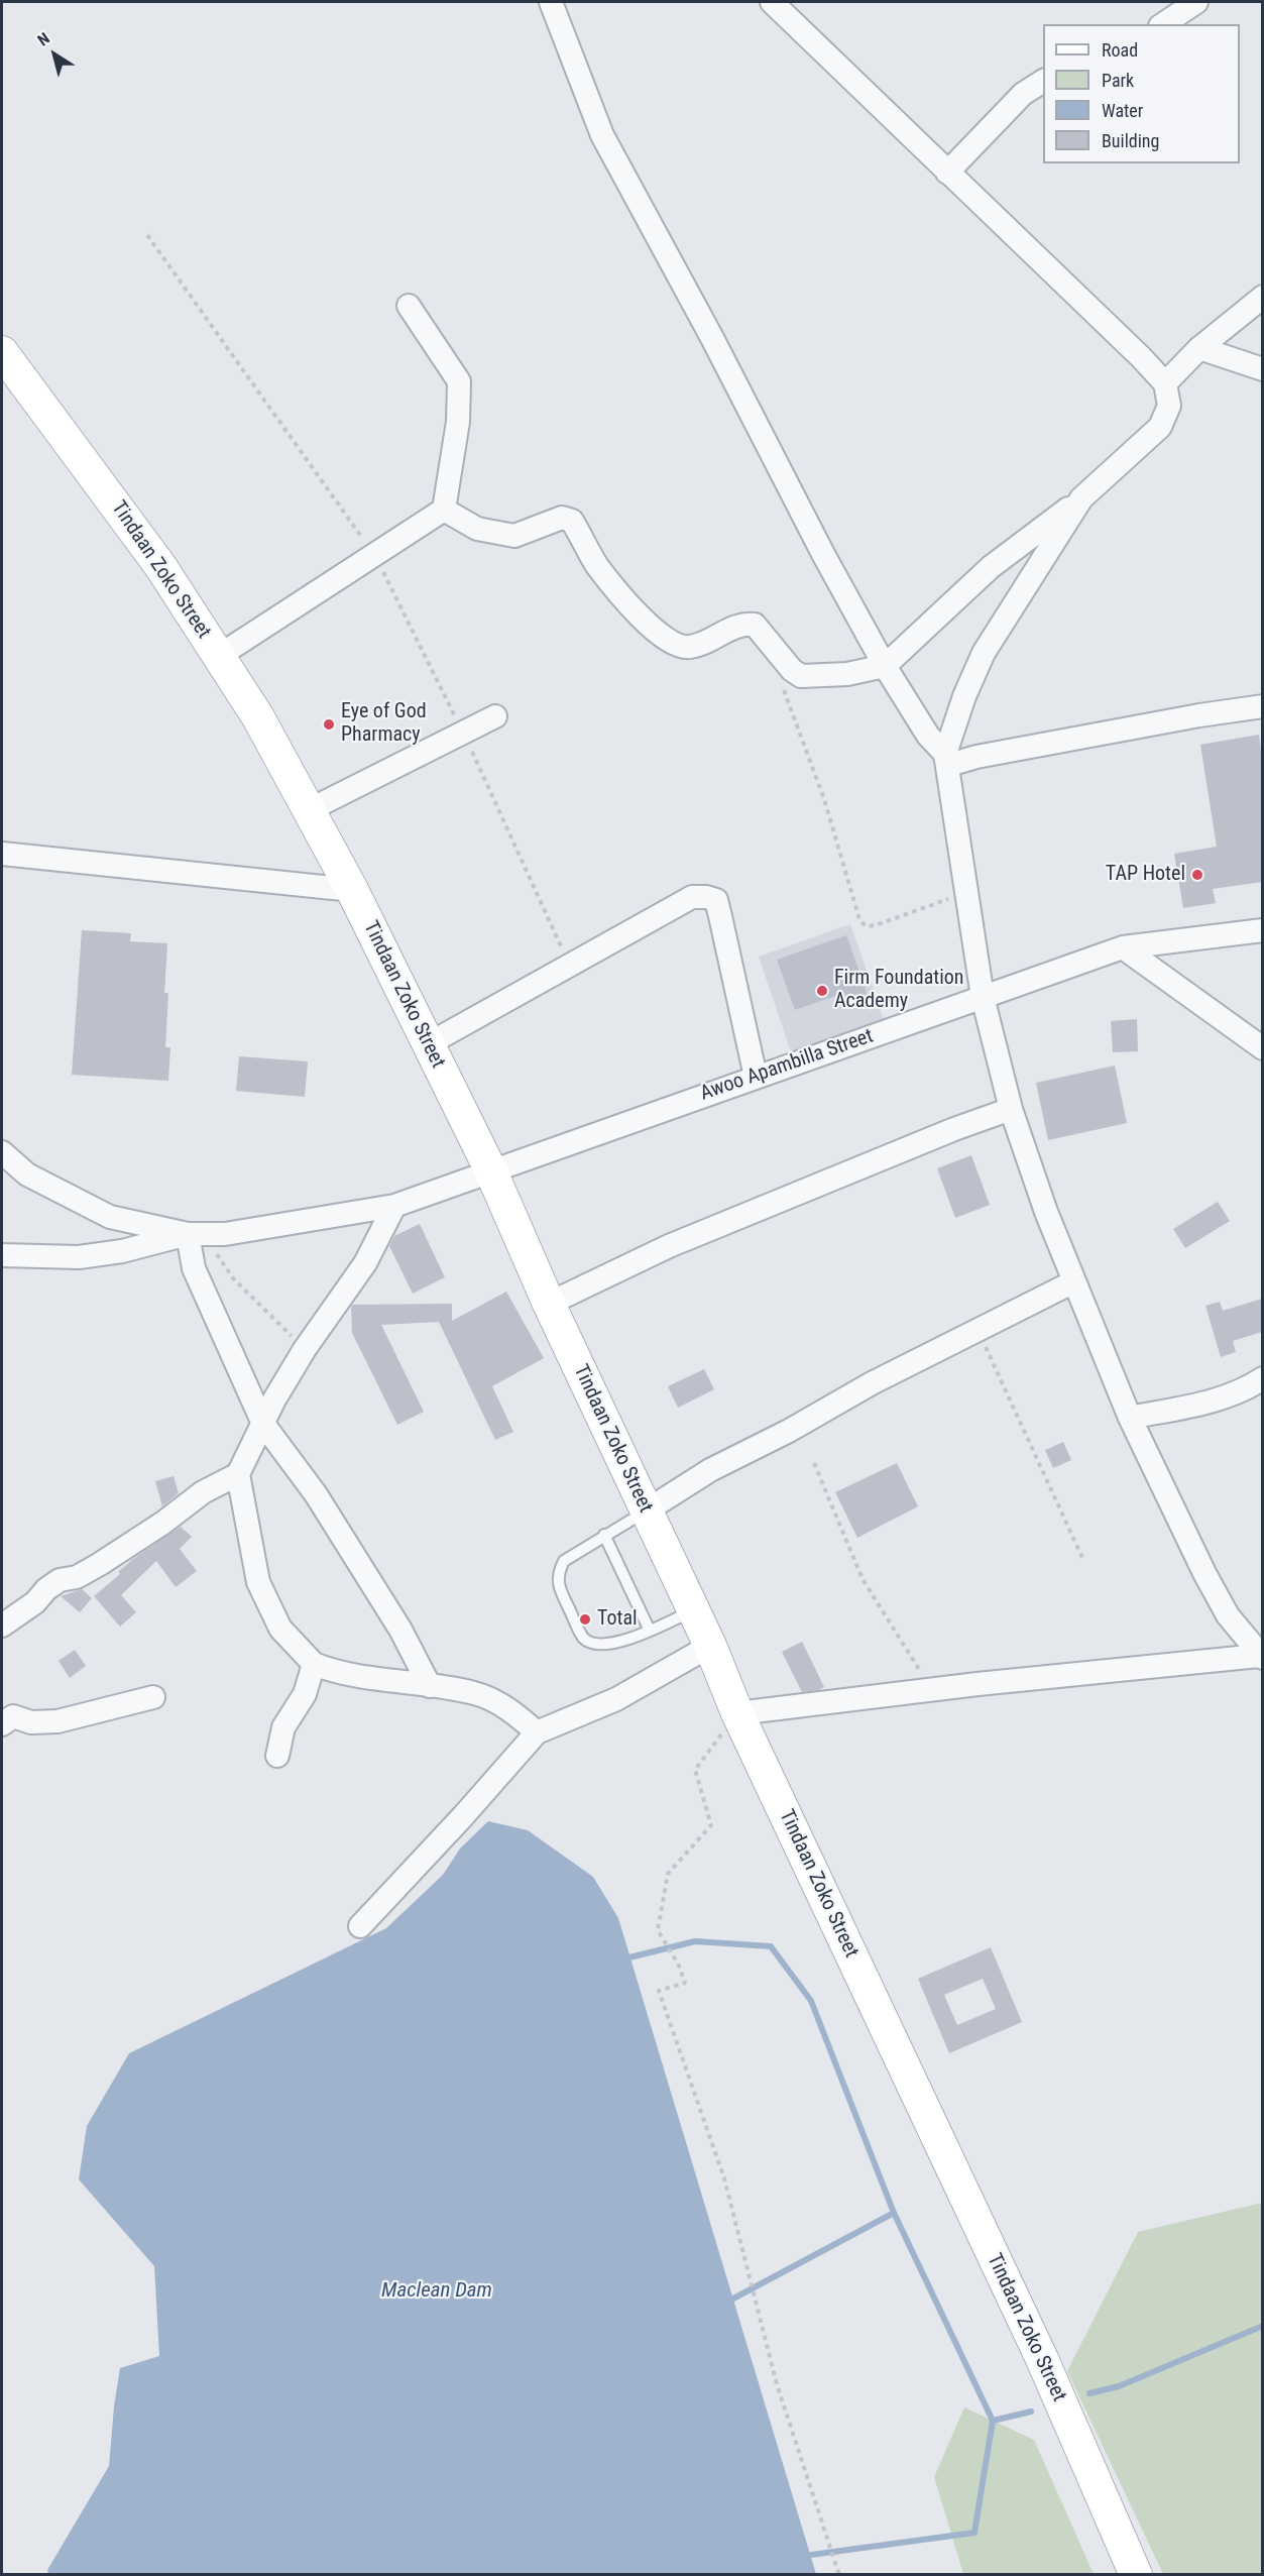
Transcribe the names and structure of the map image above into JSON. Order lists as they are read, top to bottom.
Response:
{
  "streets": {
    "main road": ["Tindaan Zoko Street"],
    "street": ["Awoo Apambilla Street"]
  },
  "crossings": [
    ["Tindaan Zoko Street", "Awoo Apambilla Street"]
  ],
  "water": ["Maclean Dam"],
  "places": [
    "Eye of God Pharmacy",
    "TAP Hotel",
    "Firm Foundation Academy",
    "Total"
  ],
  "legend": [
    "Road",
    "Park",
    "Water",
    "Building"
  ],
  "north": "top left"
}
